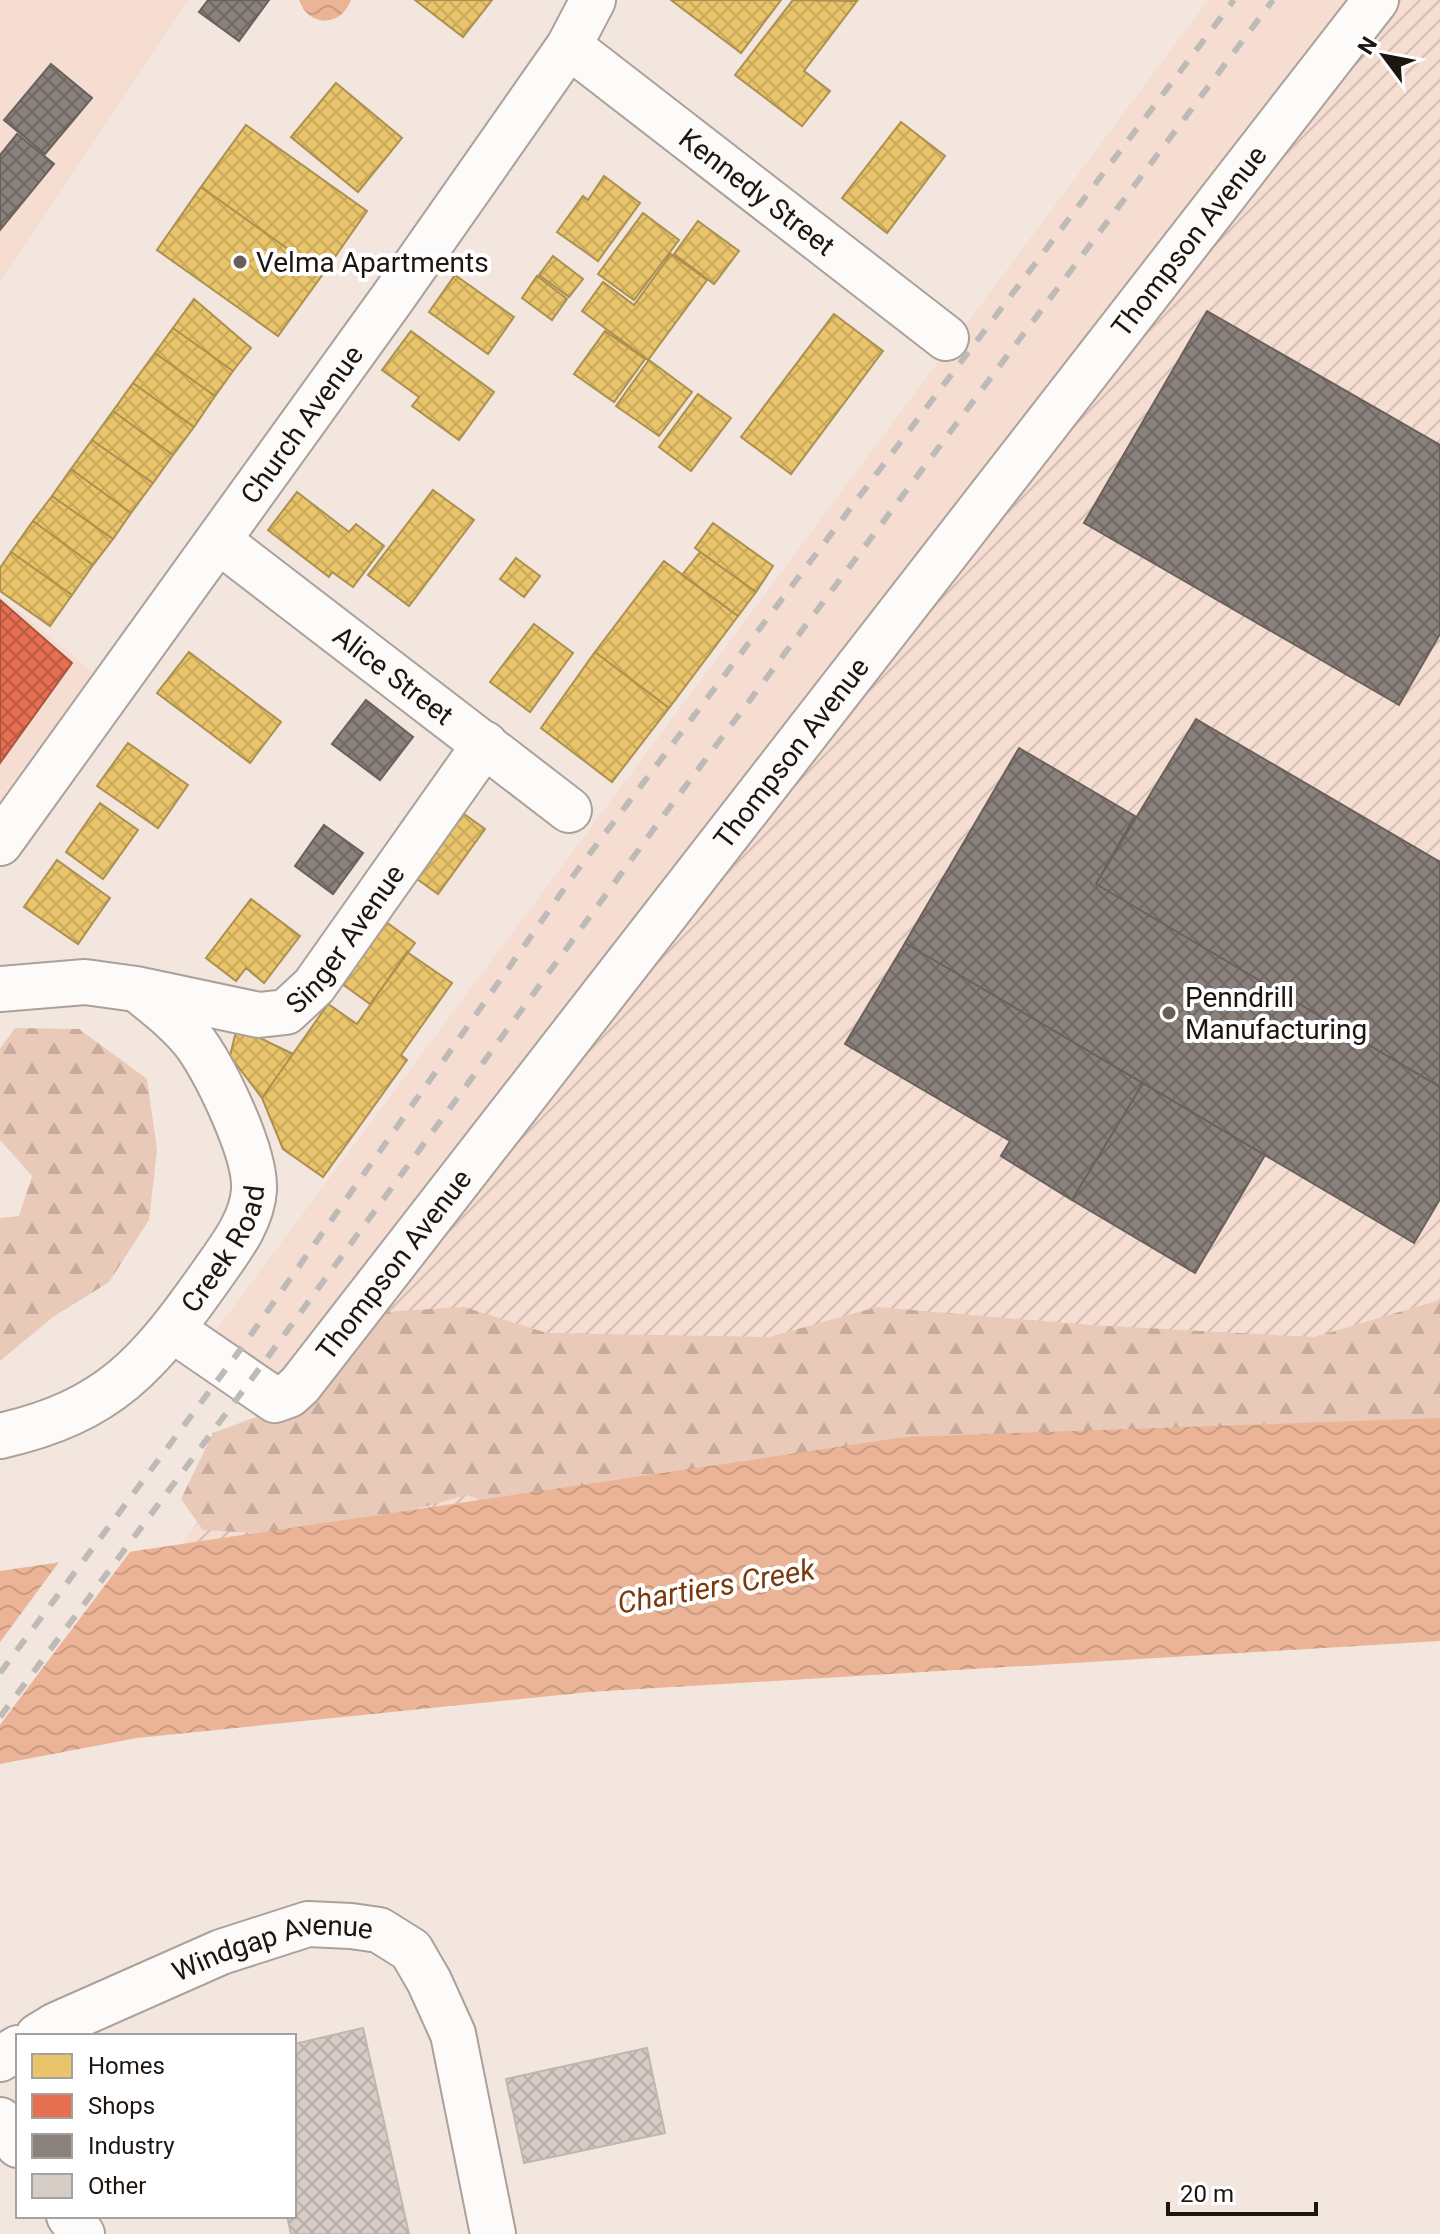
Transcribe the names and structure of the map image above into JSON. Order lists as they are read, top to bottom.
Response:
{
  "streets": {
    "street": [
      "Kennedy Street",
      "Thompson Avenue",
      "Church Avenue",
      "Alice Street",
      "Singer Avenue",
      "Creek Road",
      "Windgap Avenue"
    ]
  },
  "crossings": [
    ["Kennedy Street", "Church Avenue"],
    ["Thompson Avenue", "Creek Road"],
    ["Church Avenue", "Alice Street"],
    ["Alice Street", "Singer Avenue"],
    ["Singer Avenue", "Creek Road"]
  ],
  "water": ["Chartiers Creek"],
  "places": ["Velma Apartments", "Penndrill Manufacturing"],
  "legend": [
    "Homes",
    "Shops",
    "Industry",
    "Other"
  ],
  "scale_bar": "20 m",
  "north": "top left"
}
